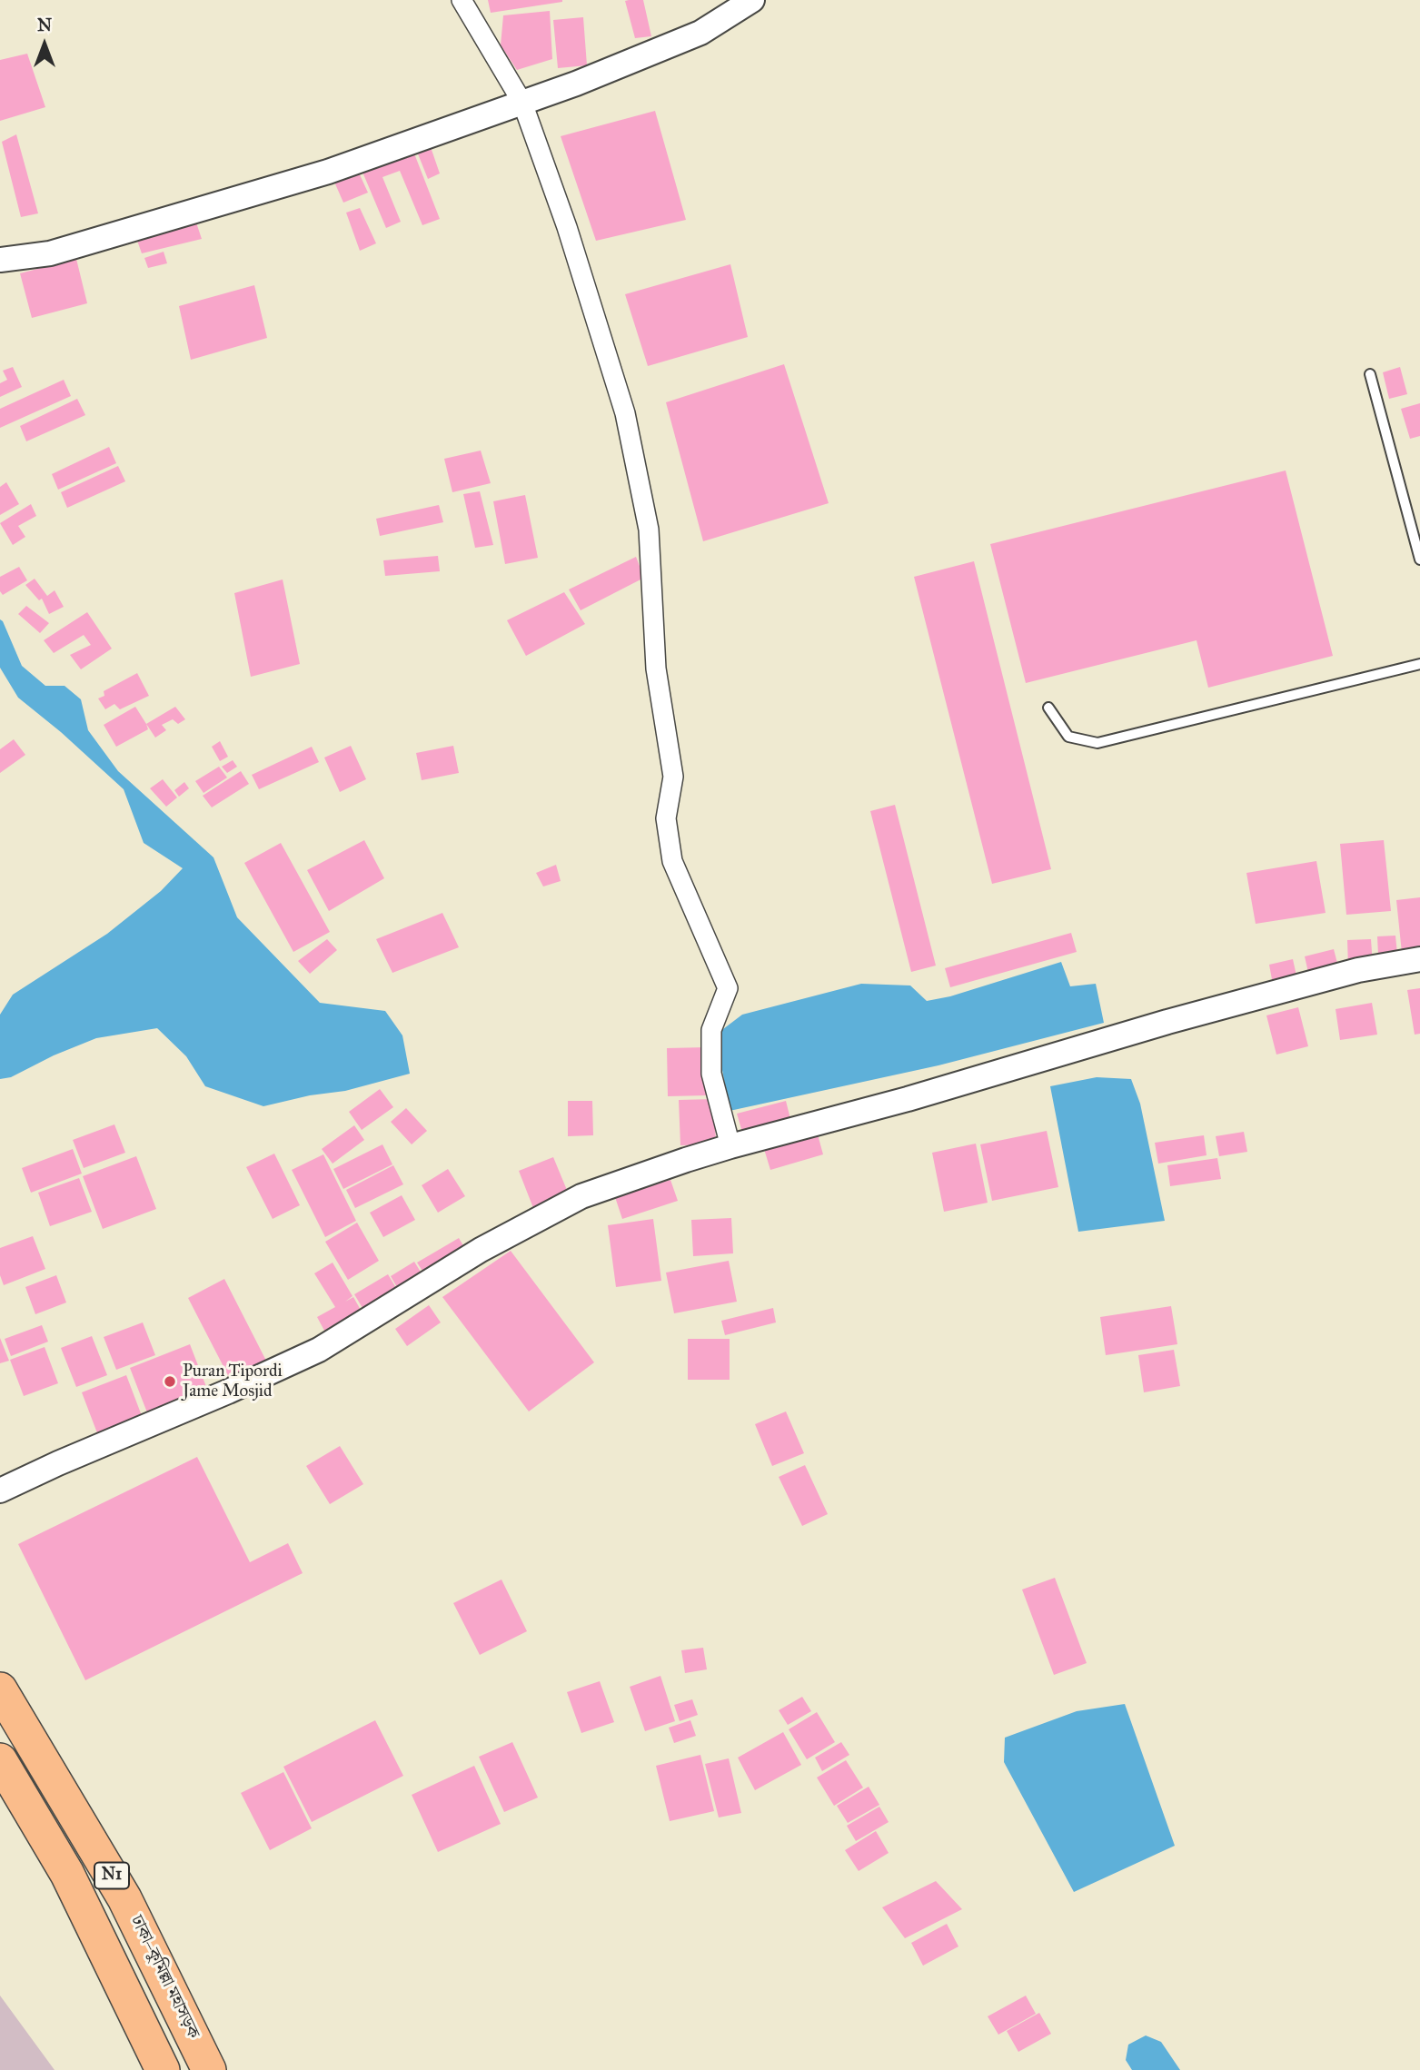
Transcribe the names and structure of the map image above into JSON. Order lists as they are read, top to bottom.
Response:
{
  "streets": {
    "highway": ["N1", "ঢাকা–কুমিল্লা মহাসড়ক"]
  },
  "places": ["Puran Tipordi Jame Mosjid"],
  "north": "top"
}
